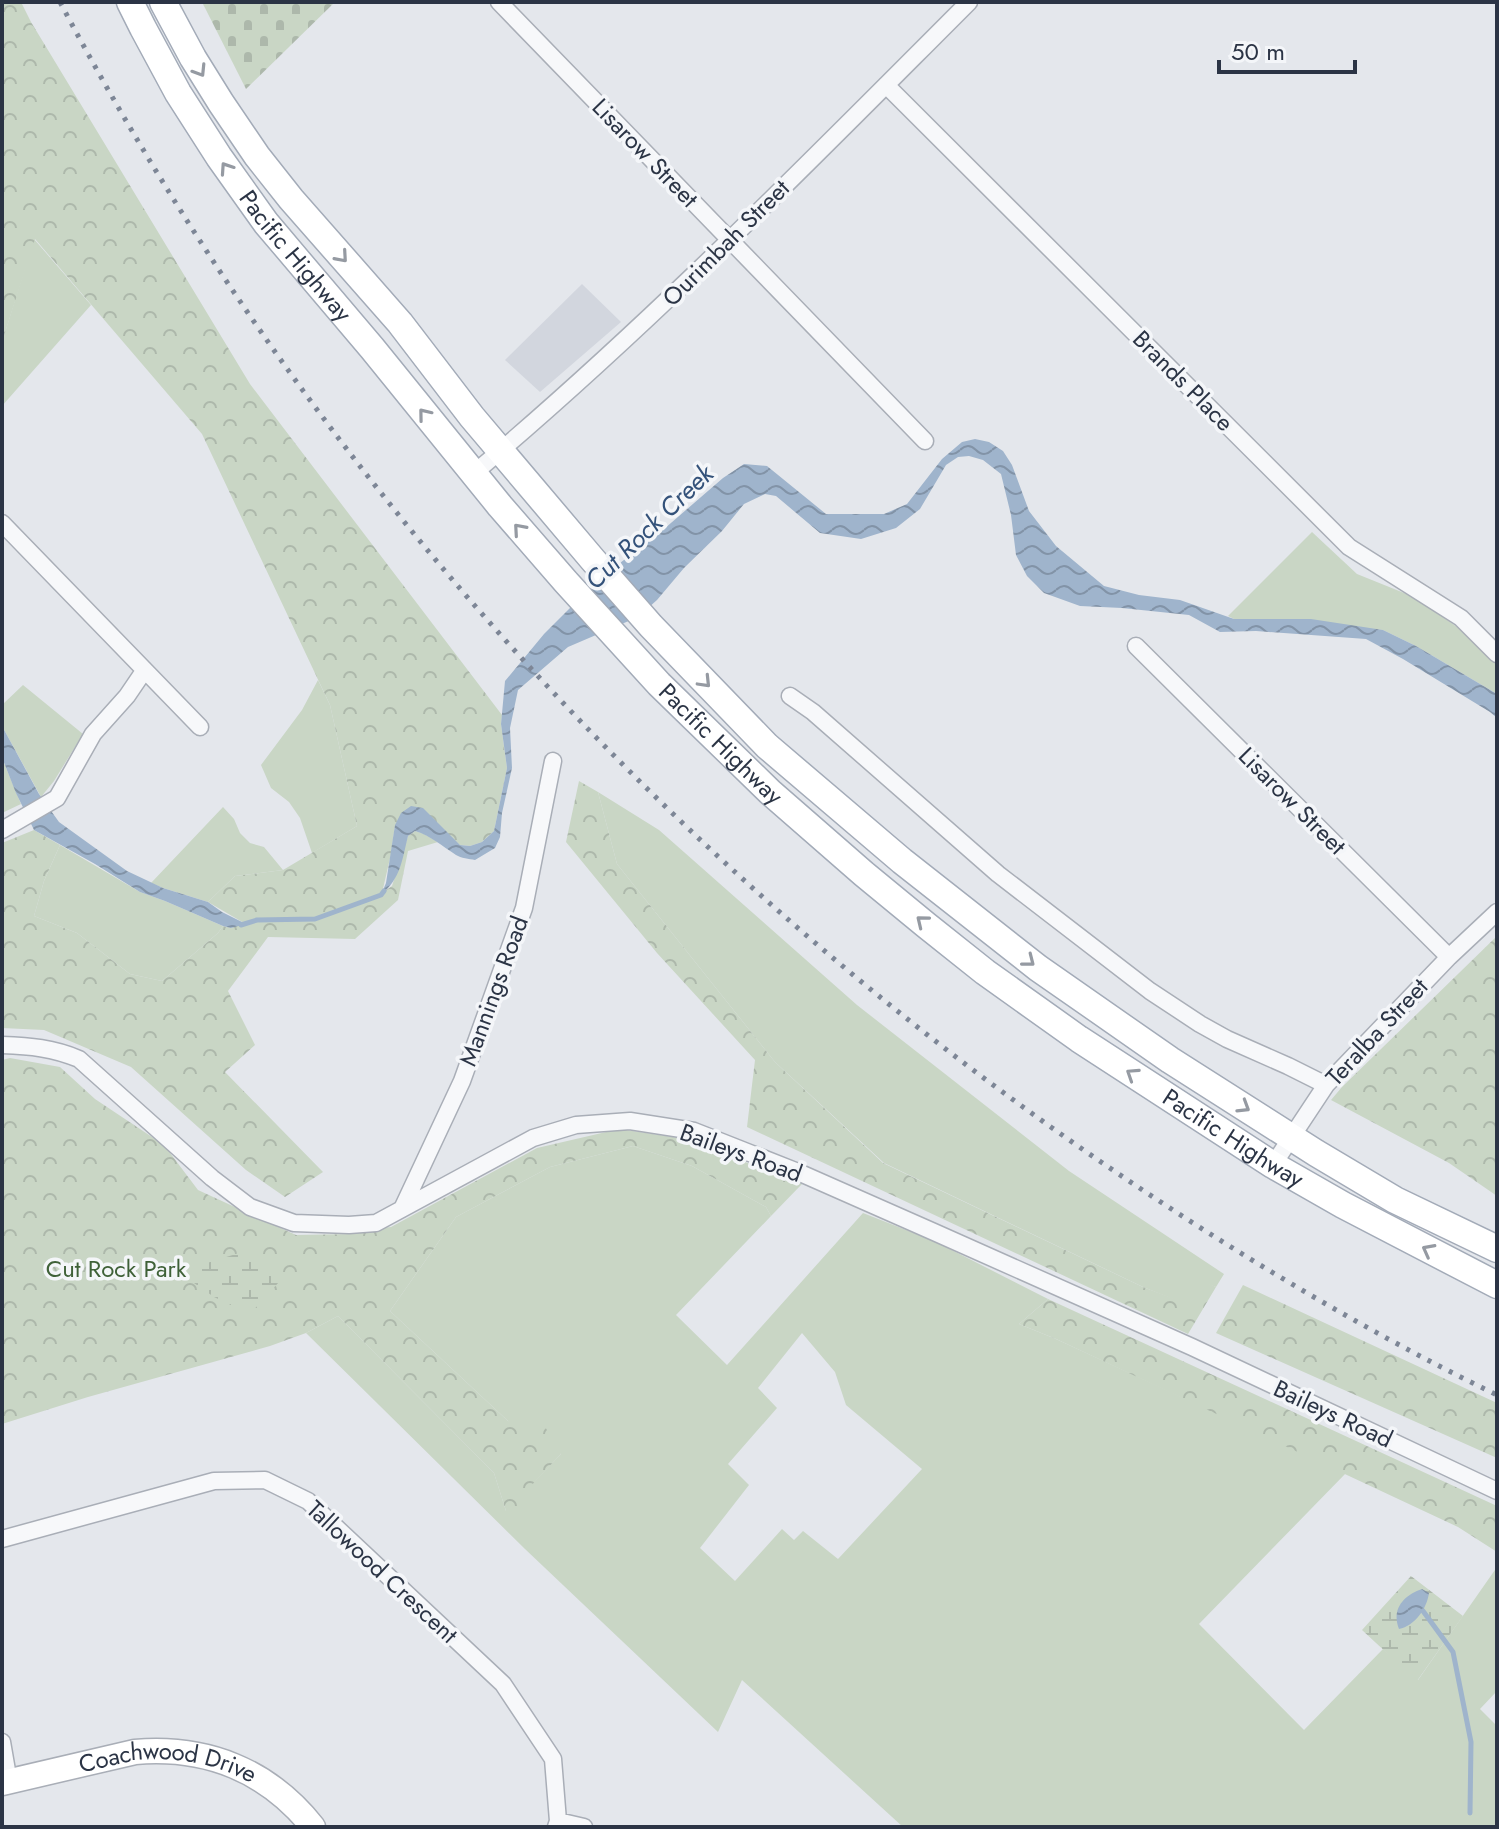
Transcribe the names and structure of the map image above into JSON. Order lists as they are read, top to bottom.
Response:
{
  "streets": {
    "main road": ["Pacific Highway"],
    "street": [
      "Lisarow Street",
      "Ourimbah Street",
      "Brands Place",
      "Mannings Road",
      "Teralba Street",
      "Baileys Road",
      "Tallowood Crescent",
      "Coachwood Drive"
    ]
  },
  "crossings": [
    ["Lisarow Street", "Ourimbah Street"],
    ["Lisarow Street", "Teralba Street"],
    ["Ourimbah Street", "Pacific Highway"],
    ["Ourimbah Street", "Brands Place"],
    ["Pacific Highway", "Teralba Street"],
    ["Mannings Road", "Baileys Road"]
  ],
  "water": ["Cut Rock Creek"],
  "parks": ["Cut Rock Park"],
  "scale_bar": "50 m"
}
